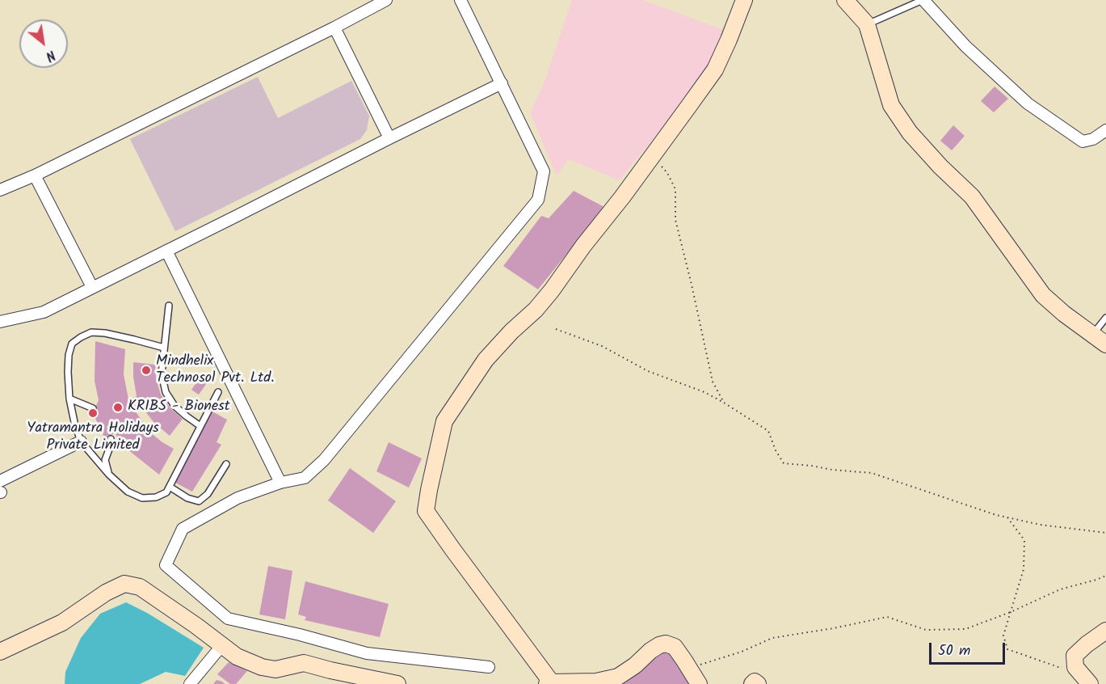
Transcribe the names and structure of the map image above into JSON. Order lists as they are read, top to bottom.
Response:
{
  "places": ["Mindhelix Technosol Pvt. Ltd.", "KRIBS - Bionest", "Yatramantra Holidays Private Limited"],
  "scale_bar": "50 m",
  "north": "bottom right"
}
